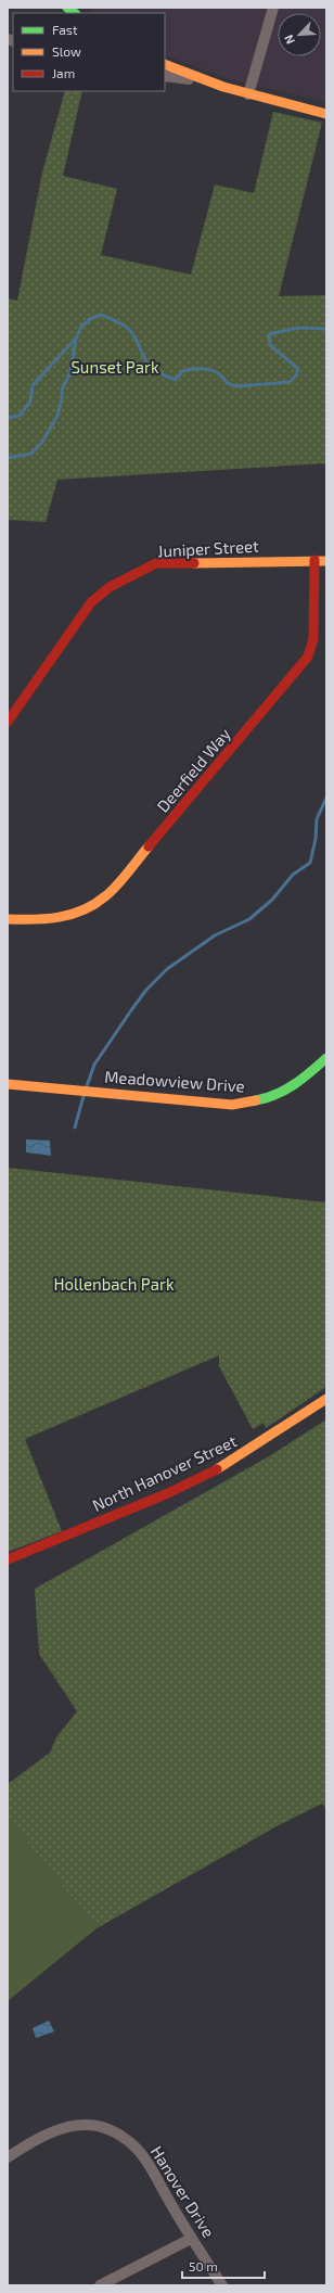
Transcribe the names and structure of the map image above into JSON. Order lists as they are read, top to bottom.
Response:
{
  "streets": {
    "street": [
      "Juniper Street",
      "Deerfield Way",
      "Meadowview Drive",
      "North Hanover Street",
      "Hanover Drive"
    ]
  },
  "crossings": [
    ["Juniper Street", "Deerfield Way"]
  ],
  "parks": ["Sunset Park", "Hollenbach Park"],
  "legend": ["Fast", "Slow", "Jam"],
  "scale_bar": "50 m",
  "north": "bottom left"
}
